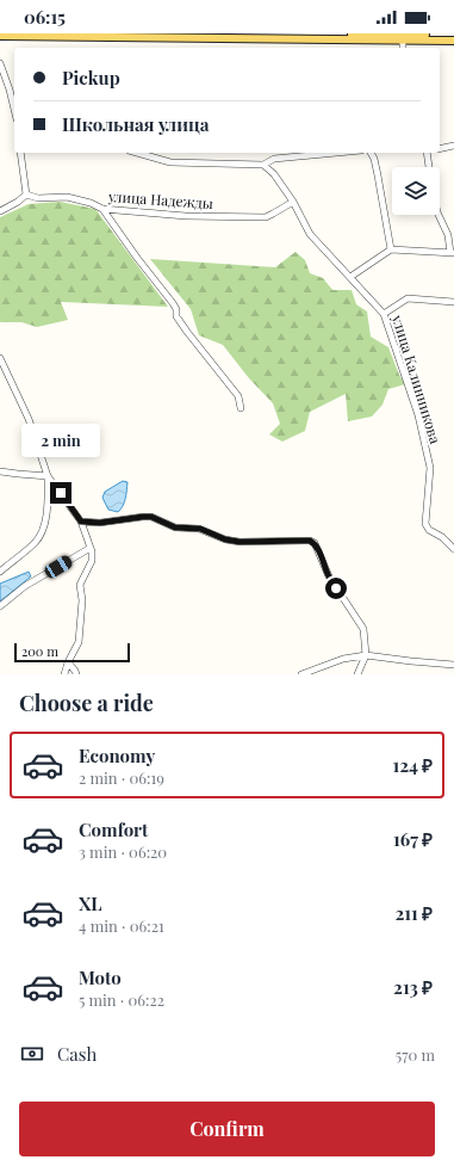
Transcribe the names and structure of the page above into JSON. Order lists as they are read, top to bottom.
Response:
{
  "streets": {
    "street": ["улица Надежды", "улица Калинникова"]
  },
  "crossings": [
    ["улица Надежды", "улица Калинникова"]
  ],
  "scale_bar": "200 m",
  "page": {
    "status": "06:15",
    "banner": ["Pickup", "Школьная улица"],
    "bubble": "2 min",
    "scale": "200 m",
    "heading": "Choose a ride",
    "list": [
      {
        "name": "Economy",
        "note": "2 min · 06:19",
        "value": "124 ₽"
      },
      {
        "name": "Comfort",
        "note": "3 min · 06:20",
        "value": "167 ₽"
      },
      {
        "name": "XL",
        "note": "4 min · 06:21",
        "value": "211 ₽"
      },
      {
        "name": "Moto",
        "note": "5 min · 06:22",
        "value": "213 ₽"
      }
    ],
    "pay": ["Cash", "570 m"],
    "buttons": "Confirm"
  }
}
